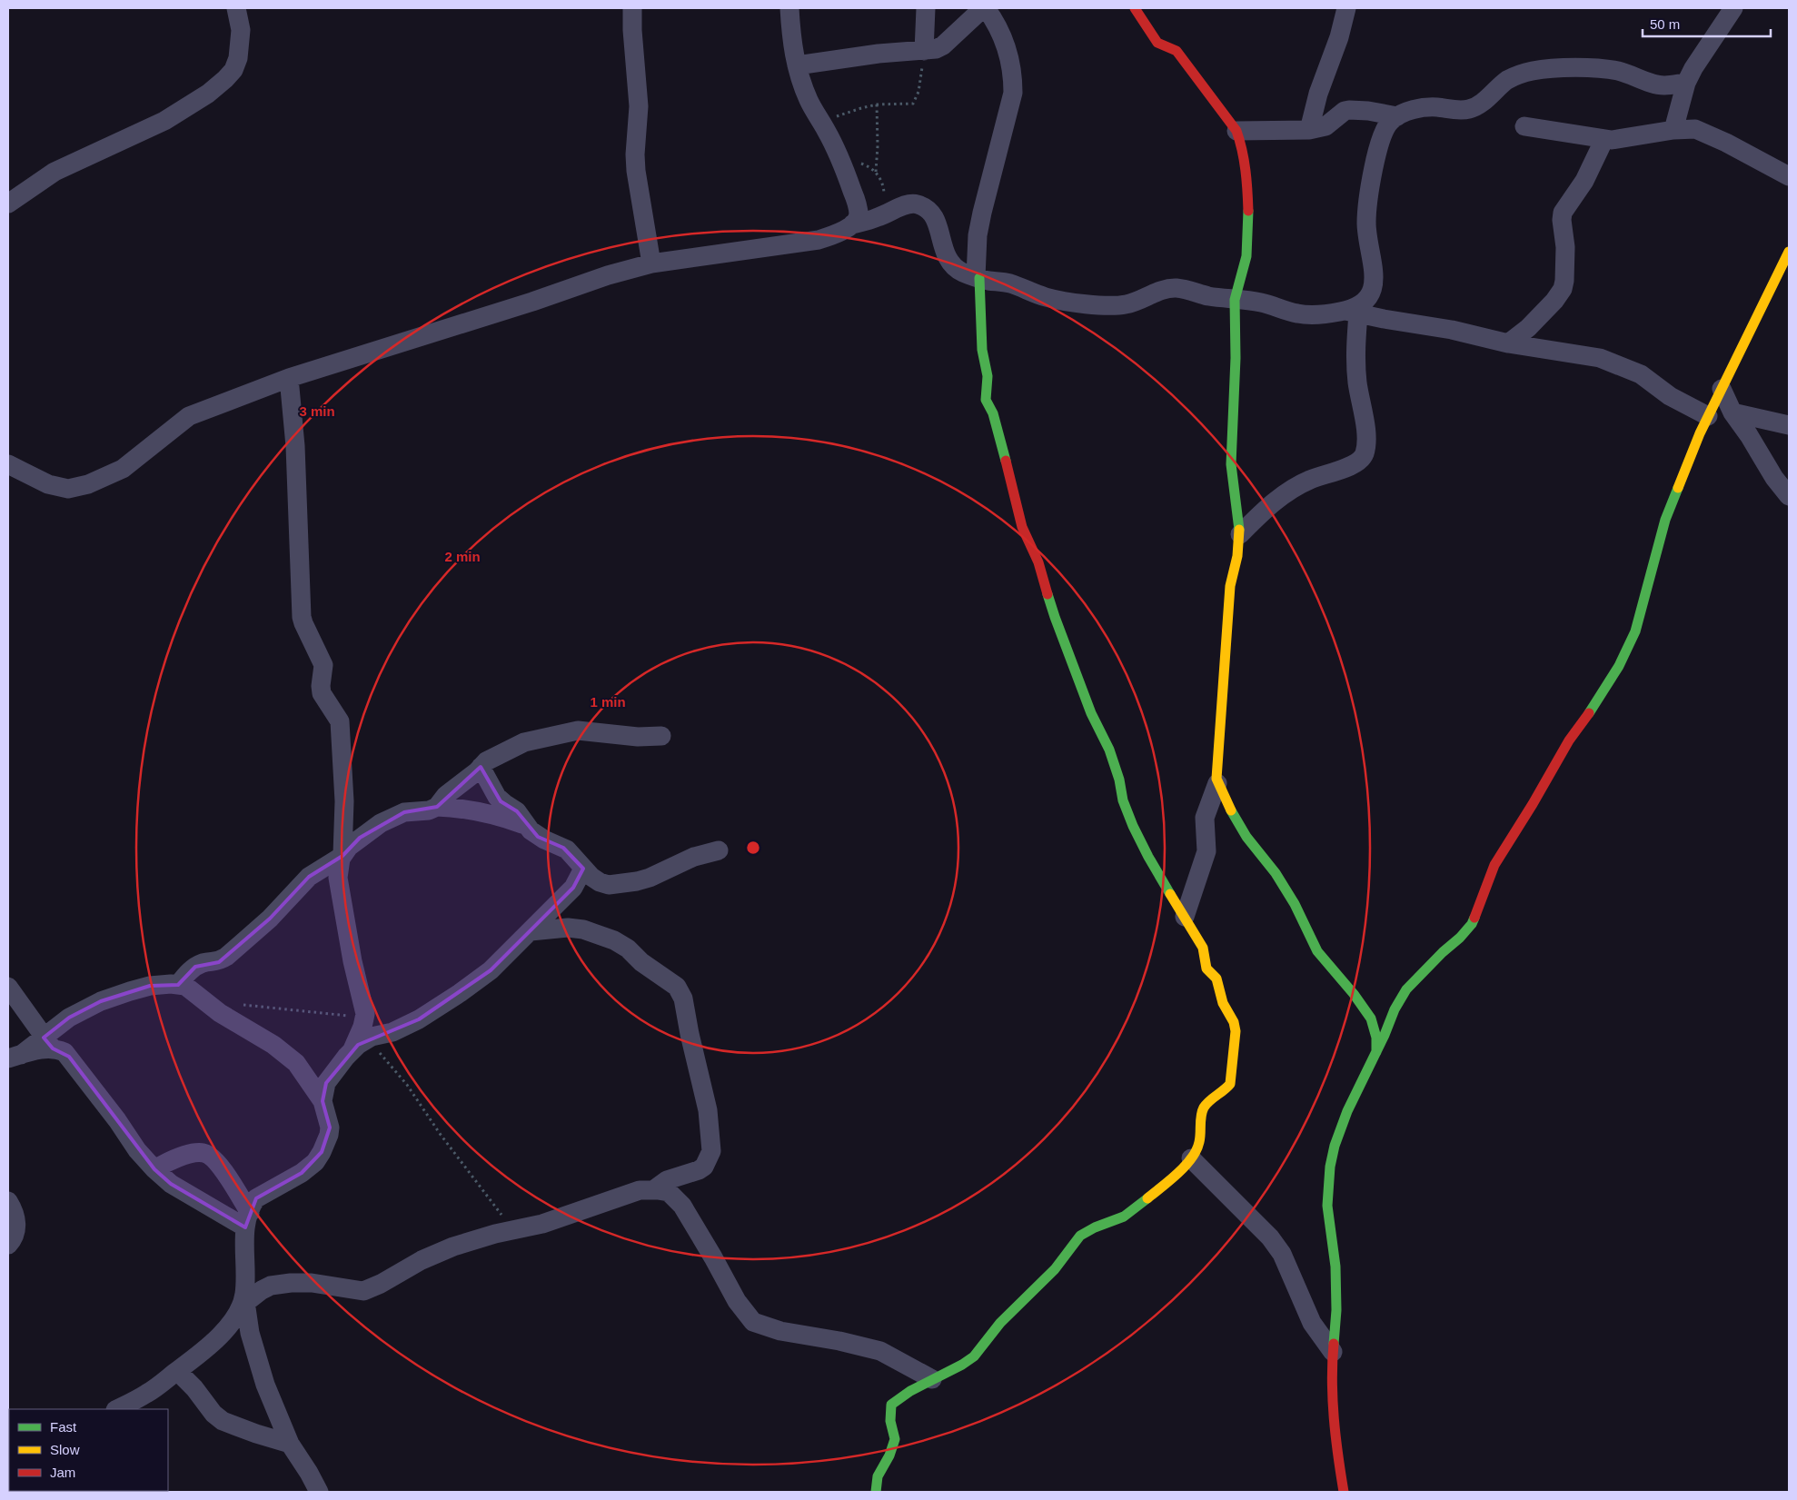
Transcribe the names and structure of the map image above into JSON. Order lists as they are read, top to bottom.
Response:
{
  "legend": ["Fast", "Slow", "Jam"],
  "scale_bar": "50 m",
  "rings": ["3 min", "2 min", "1 min"]
}
